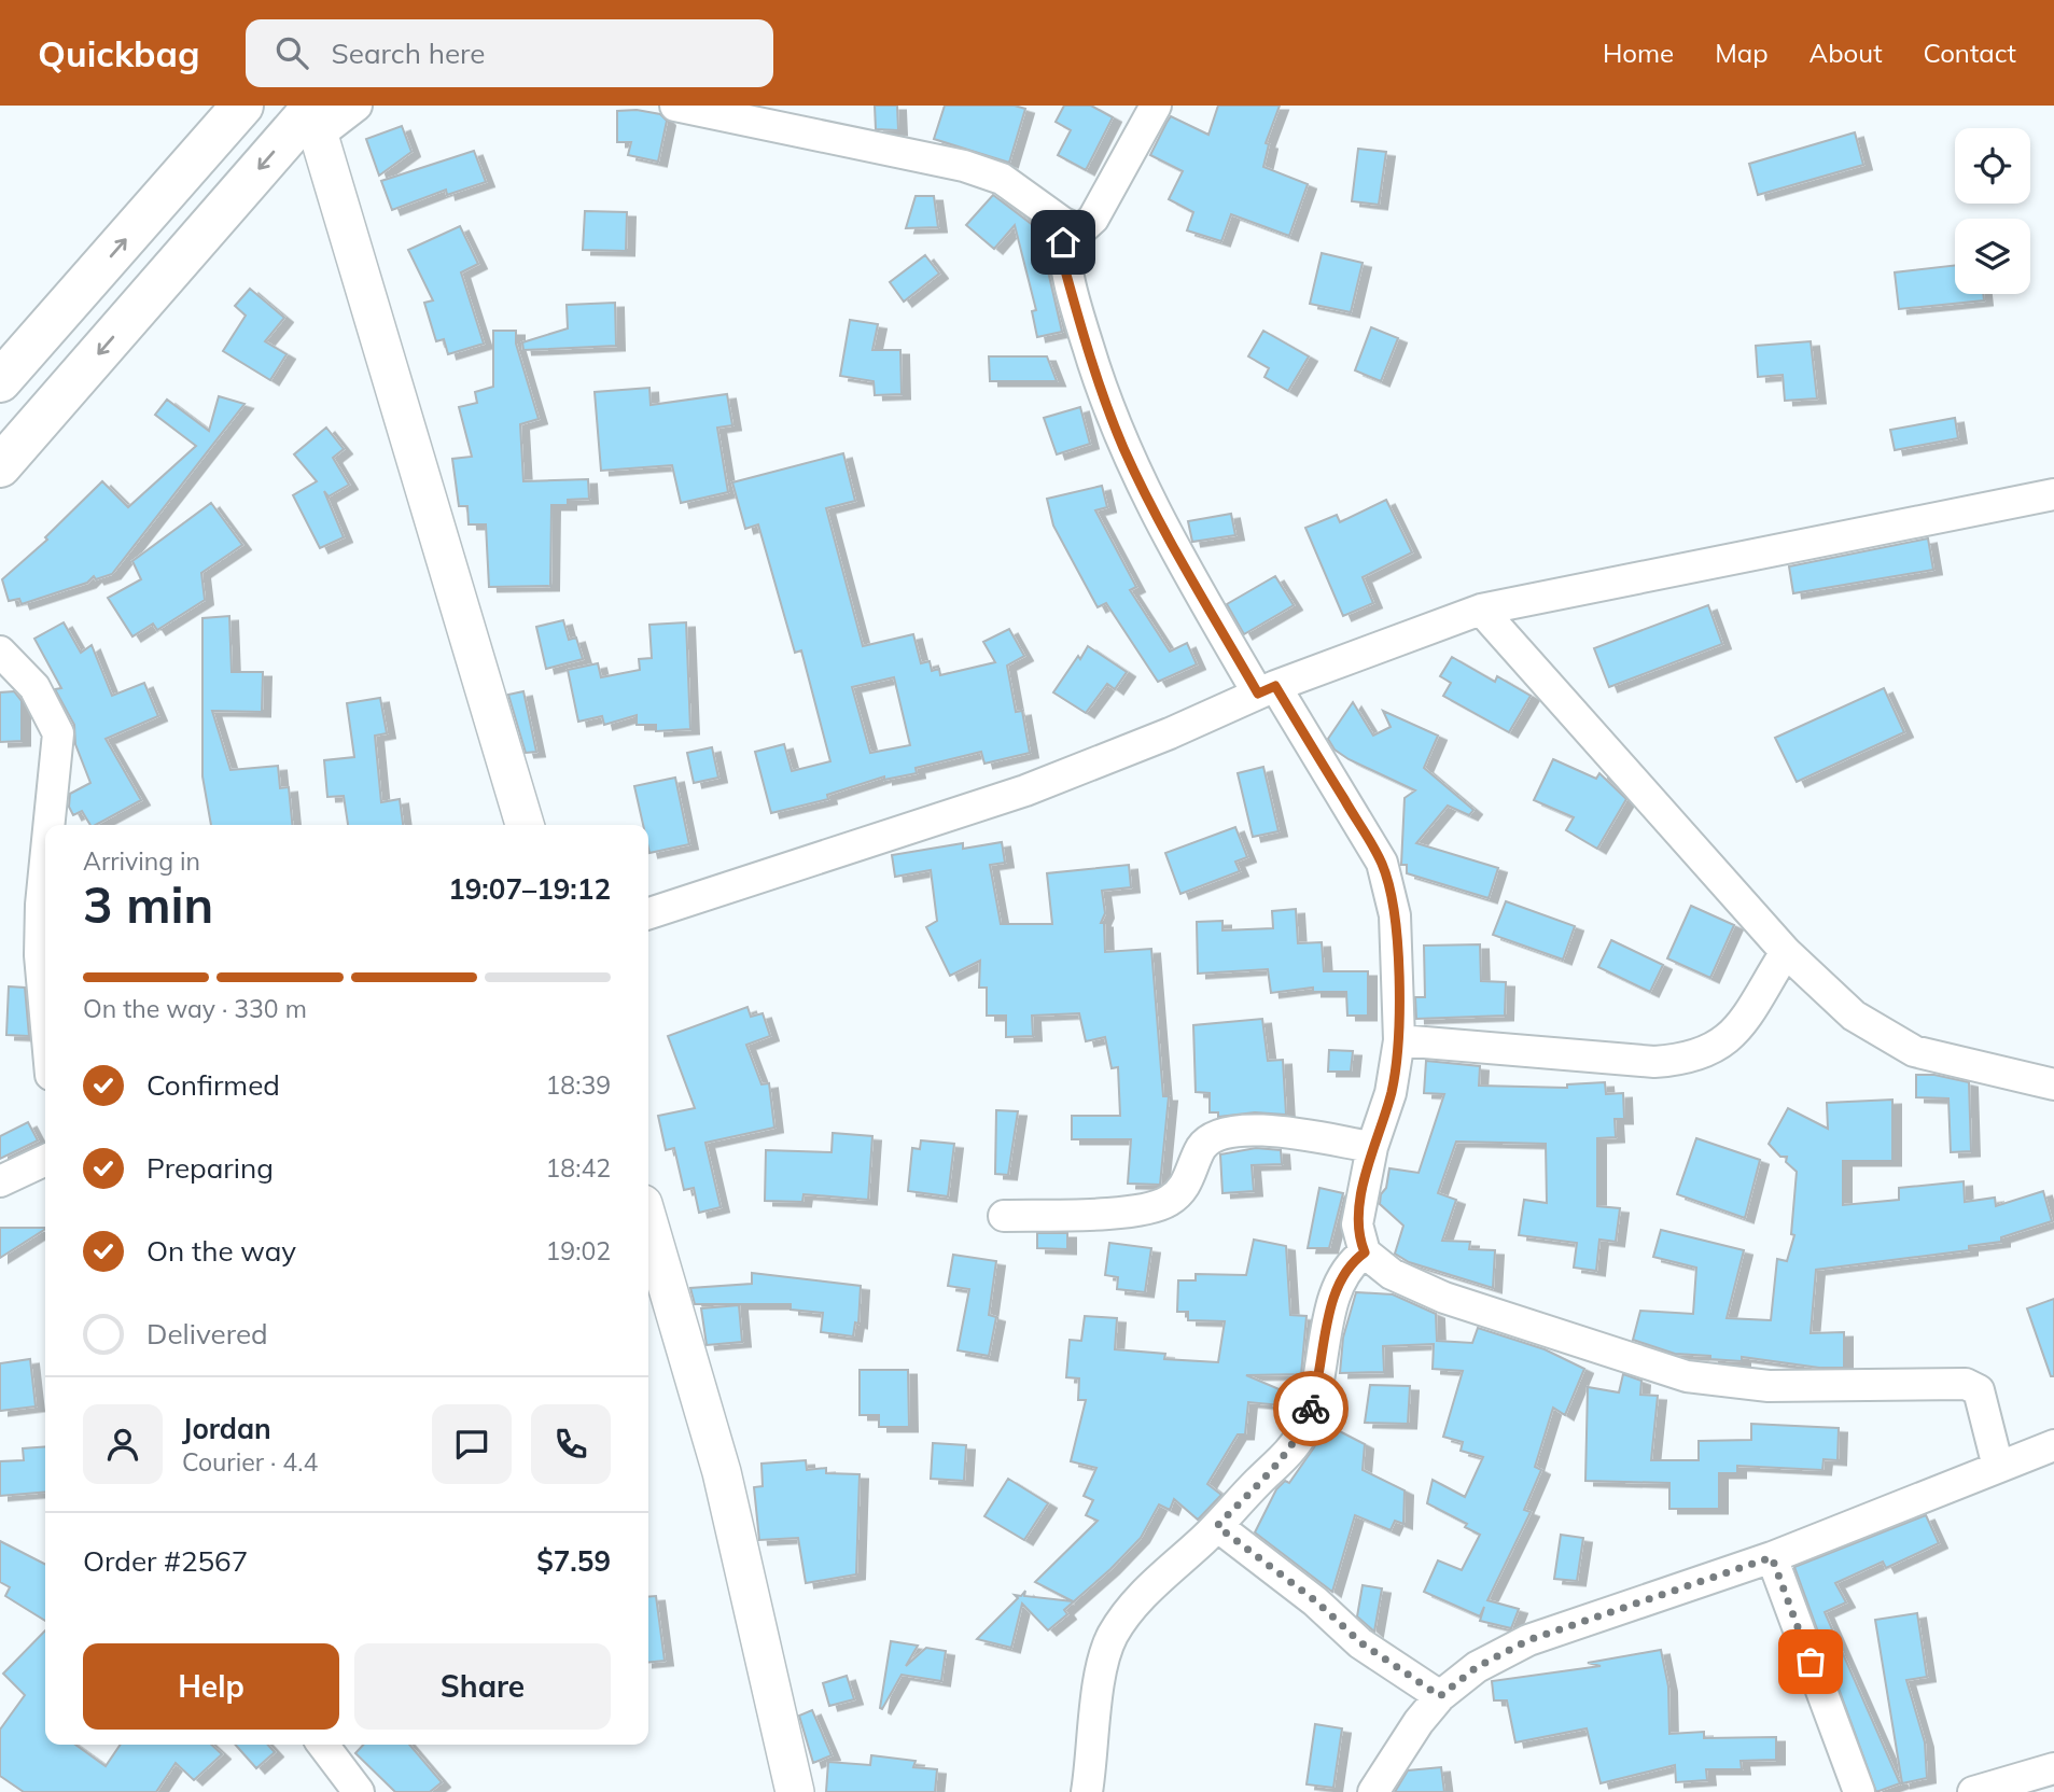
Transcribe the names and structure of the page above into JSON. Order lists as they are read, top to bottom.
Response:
{
  "page": {
    "header": "Quickbag",
    "search": "Search here",
    "nav": [
      "Home",
      "Map",
      "About",
      "Contact"
    ],
    "heading": ["3 min", "Arriving in", "19:07–19:12"],
    "panel": [
      "Jordan",
      "Courier · 4.4",
      "Order #2567",
      "$7.59"
    ],
    "bar": "On the way · 330 m",
    "list": [
      ["Confirmed", "18:39"],
      ["Preparing", "18:42"],
      ["On the way", "19:02"],
      "Delivered"
    ],
    "buttons": ["Help", "Share"]
  }
}
